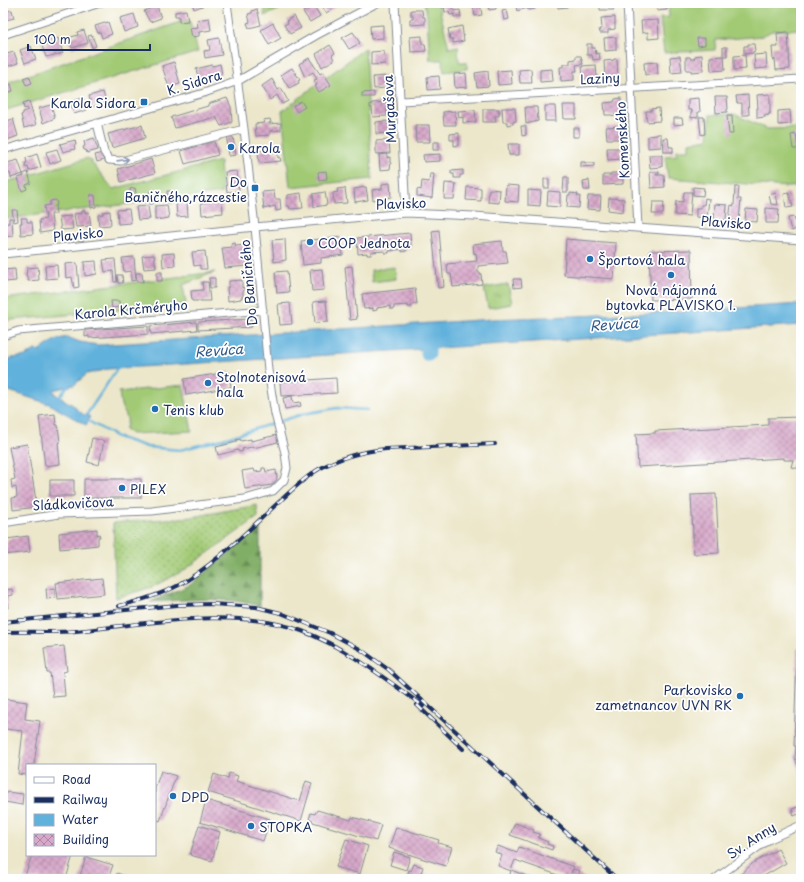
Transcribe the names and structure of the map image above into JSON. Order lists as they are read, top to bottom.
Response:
{
  "streets": {
    "street": [
      "Laziny",
      "K. Sidora",
      "Murgašova",
      "Komenského",
      "Plavisko",
      "Do Baničného",
      "Karola Krčméryho",
      "Sládkovičova",
      "Sv. Anny"
    ]
  },
  "crossings": [
    ["Laziny", "Murgašova"],
    ["Laziny", "Komenského"],
    ["K. Sidora", "Do Baničného"],
    ["Murgašova", "Plavisko"],
    ["Komenského", "Plavisko"],
    ["Plavisko", "Do Baničného"],
    ["Do Baničného", "Karola Krčméryho"],
    ["Do Baničného", "Sládkovičova"]
  ],
  "water": ["Revúca"],
  "places": {
    "transit": ["Karola Sidora", "Do Baničného,rázcestie"],
    "other": [
      "Karola",
      "COOP Jednota",
      "Športová hala",
      "Nová nájomná bytovka PLAVISKO 1.",
      "Stolnotenisová hala",
      "Tenis klub",
      "PILEX",
      "Parkovisko zametnancov UVN RK",
      "DPD",
      "STOPKA"
    ]
  },
  "legend": [
    "Road",
    "Railway",
    "Water",
    "Building"
  ],
  "scale_bar": "100 m"
}
